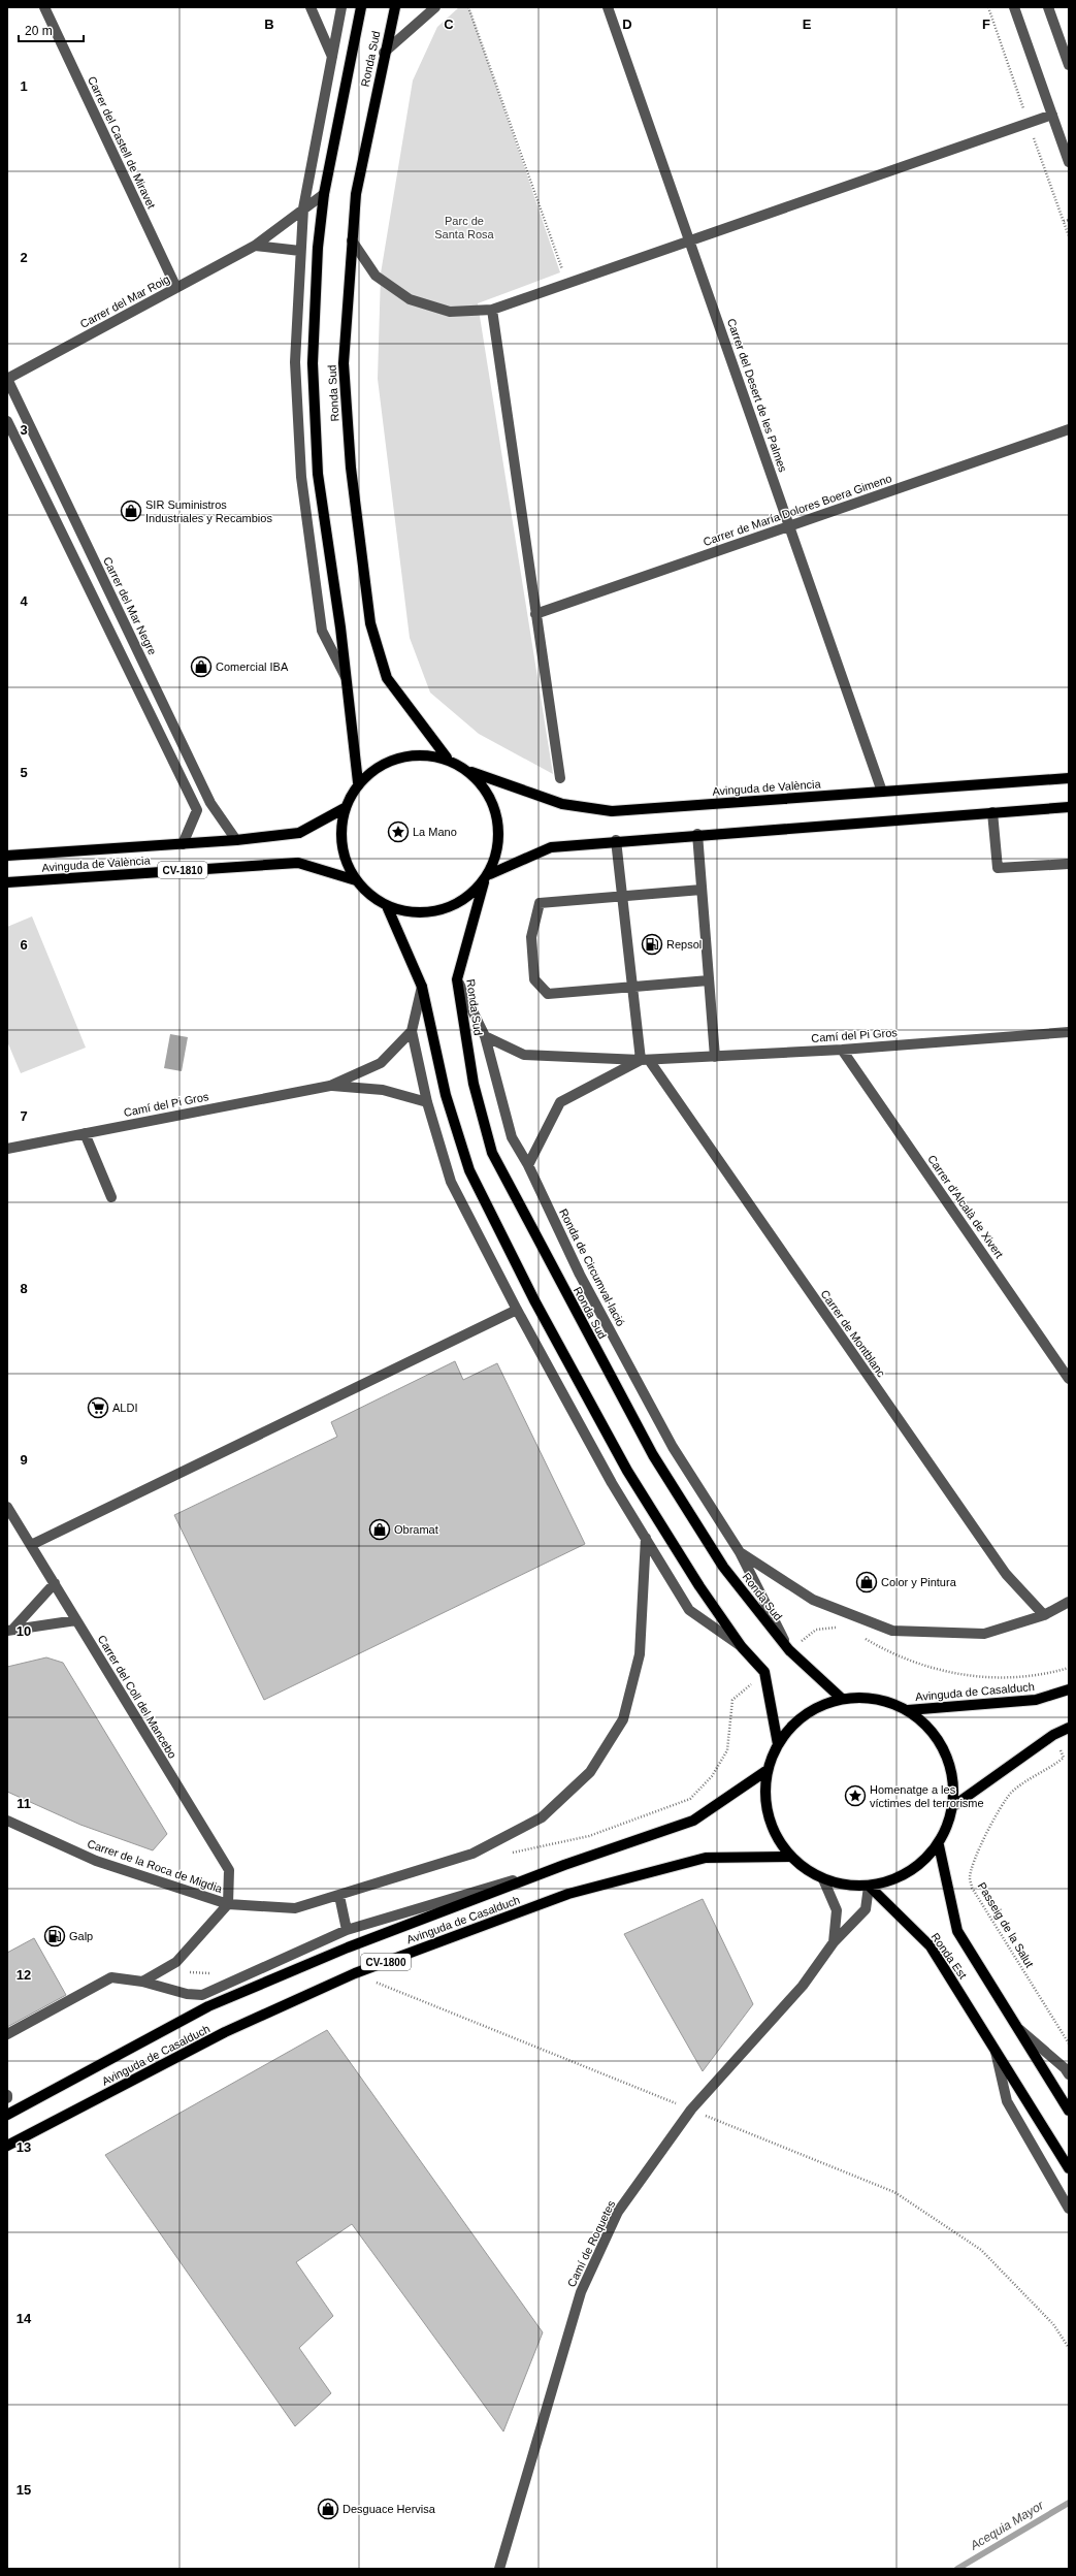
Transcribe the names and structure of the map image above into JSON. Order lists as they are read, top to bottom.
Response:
{
  "streets": {
    "main road": [
      "Ronda Sud",
      "Avinguda de València",
      "CV-1810",
      "Avinguda de Casalduch",
      "Ronda Est",
      "CV-1800"
    ],
    "street": [
      "Carrer del Castell de Miravet",
      "Carrer del Mar Roig",
      "Carrer del Desert de les Palmes",
      "Carrer de María Dolores Boera Gimeno",
      "Carrer del Mar Negre",
      "Camí del Pi Gros",
      "Carrer d'Alcalà de Xivert",
      "Ronda de Circumval·lació",
      "Carrer de Montblanc",
      "Carrer del Coll del Mancebo",
      "Carrer de la Roca de Migdia",
      "Camí de Roquetes"
    ],
    "path": ["Passeig de la Salut"]
  },
  "crossings": [
    ["Ronda Sud", "Carrer del Mar Roig"],
    ["Ronda Sud", "Avinguda de València"],
    ["Ronda Sud", "Ronda de Circumval·lació"],
    ["Carrer del Castell de Miravet", "Carrer del Mar Roig"],
    ["Carrer del Mar Roig", "Carrer del Mar Negre"],
    ["Carrer del Desert de les Palmes", "Carrer de María Dolores Boera Gimeno"],
    ["Carrer del Desert de les Palmes", "Avinguda de València"],
    ["Carrer del Mar Negre", "Avinguda de València"],
    ["Camí del Pi Gros", "Carrer d'Alcalà de Xivert"],
    ["Camí del Pi Gros", "Ronda de Circumval·lació"],
    ["Camí del Pi Gros", "Carrer de Montblanc"],
    ["Ronda de Circumval·lació", "Carrer de Montblanc"],
    ["Carrer del Coll del Mancebo", "Carrer de la Roca de Migdia"],
    ["Ronda Est", "Camí de Roquetes"]
  ],
  "water": ["Acequia Mayor"],
  "parks": ["Parc de Santa Rosa"],
  "places": {
    "shop": [
      "SIR Suministros Industriales y Recambios",
      "Comercial IBA",
      "Obramat",
      "Color y Pintura",
      "Desguace Hervisa"
    ],
    "place": ["La Mano", "Homenatge a les víctimes del terrorisme"],
    "fuel station": ["Repsol", "Galp"],
    "supermarket": ["ALDI"]
  },
  "scale_bar": "20 m",
  "grid": {
    "columns": [
      "B",
      "C",
      "D",
      "E",
      "F"
    ],
    "rows": [
      "1",
      "2",
      "3",
      "4",
      "5",
      "6",
      "7",
      "8",
      "9",
      "10",
      "11",
      "12",
      "13",
      "14",
      "15"
    ]
  }
}
